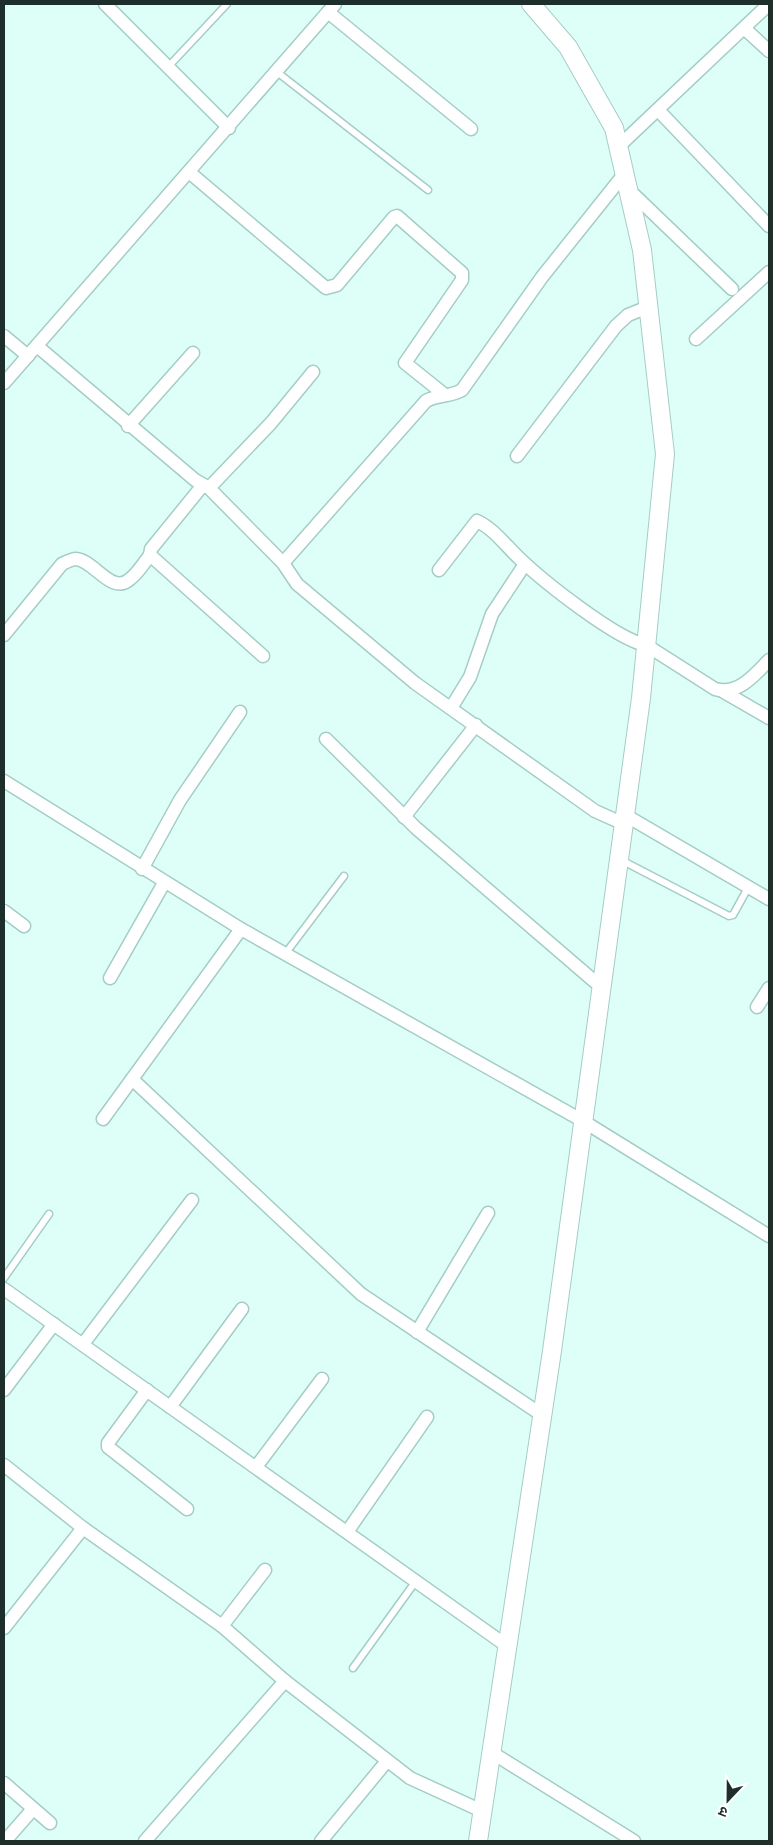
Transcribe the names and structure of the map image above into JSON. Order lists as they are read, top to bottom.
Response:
{
  "north": "bottom"
}
